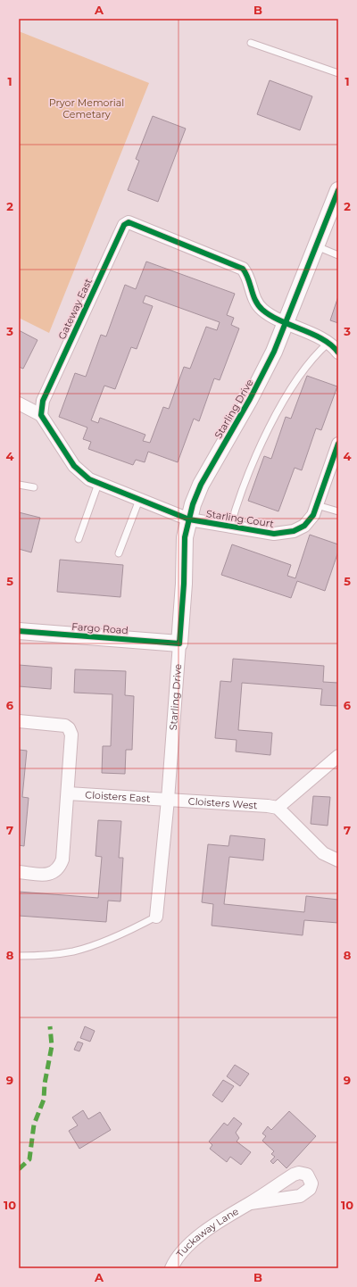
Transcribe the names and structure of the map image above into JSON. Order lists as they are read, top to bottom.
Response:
{
  "streets": {
    "street": [
      "Gateway East",
      "Starling Drive",
      "Starling Court",
      "Fargo Road",
      "Cloisters East",
      "Cloisters West",
      "Tuckaway Lane"
    ]
  },
  "crossings": [
    ["Gateway East", "Starling Drive"],
    ["Starling Drive", "Starling Court"],
    ["Starling Drive", "Fargo Road"],
    ["Starling Drive", "Cloisters East"],
    ["Starling Drive", "Cloisters West"],
    ["Cloisters East", "Cloisters West"]
  ],
  "parks": ["Pryor Memorial Cemetary"],
  "grid": {
    "columns": ["A", "B"],
    "rows": [
      "1",
      "2",
      "3",
      "4",
      "5",
      "6",
      "7",
      "8",
      "9",
      "10"
    ]
  }
}
